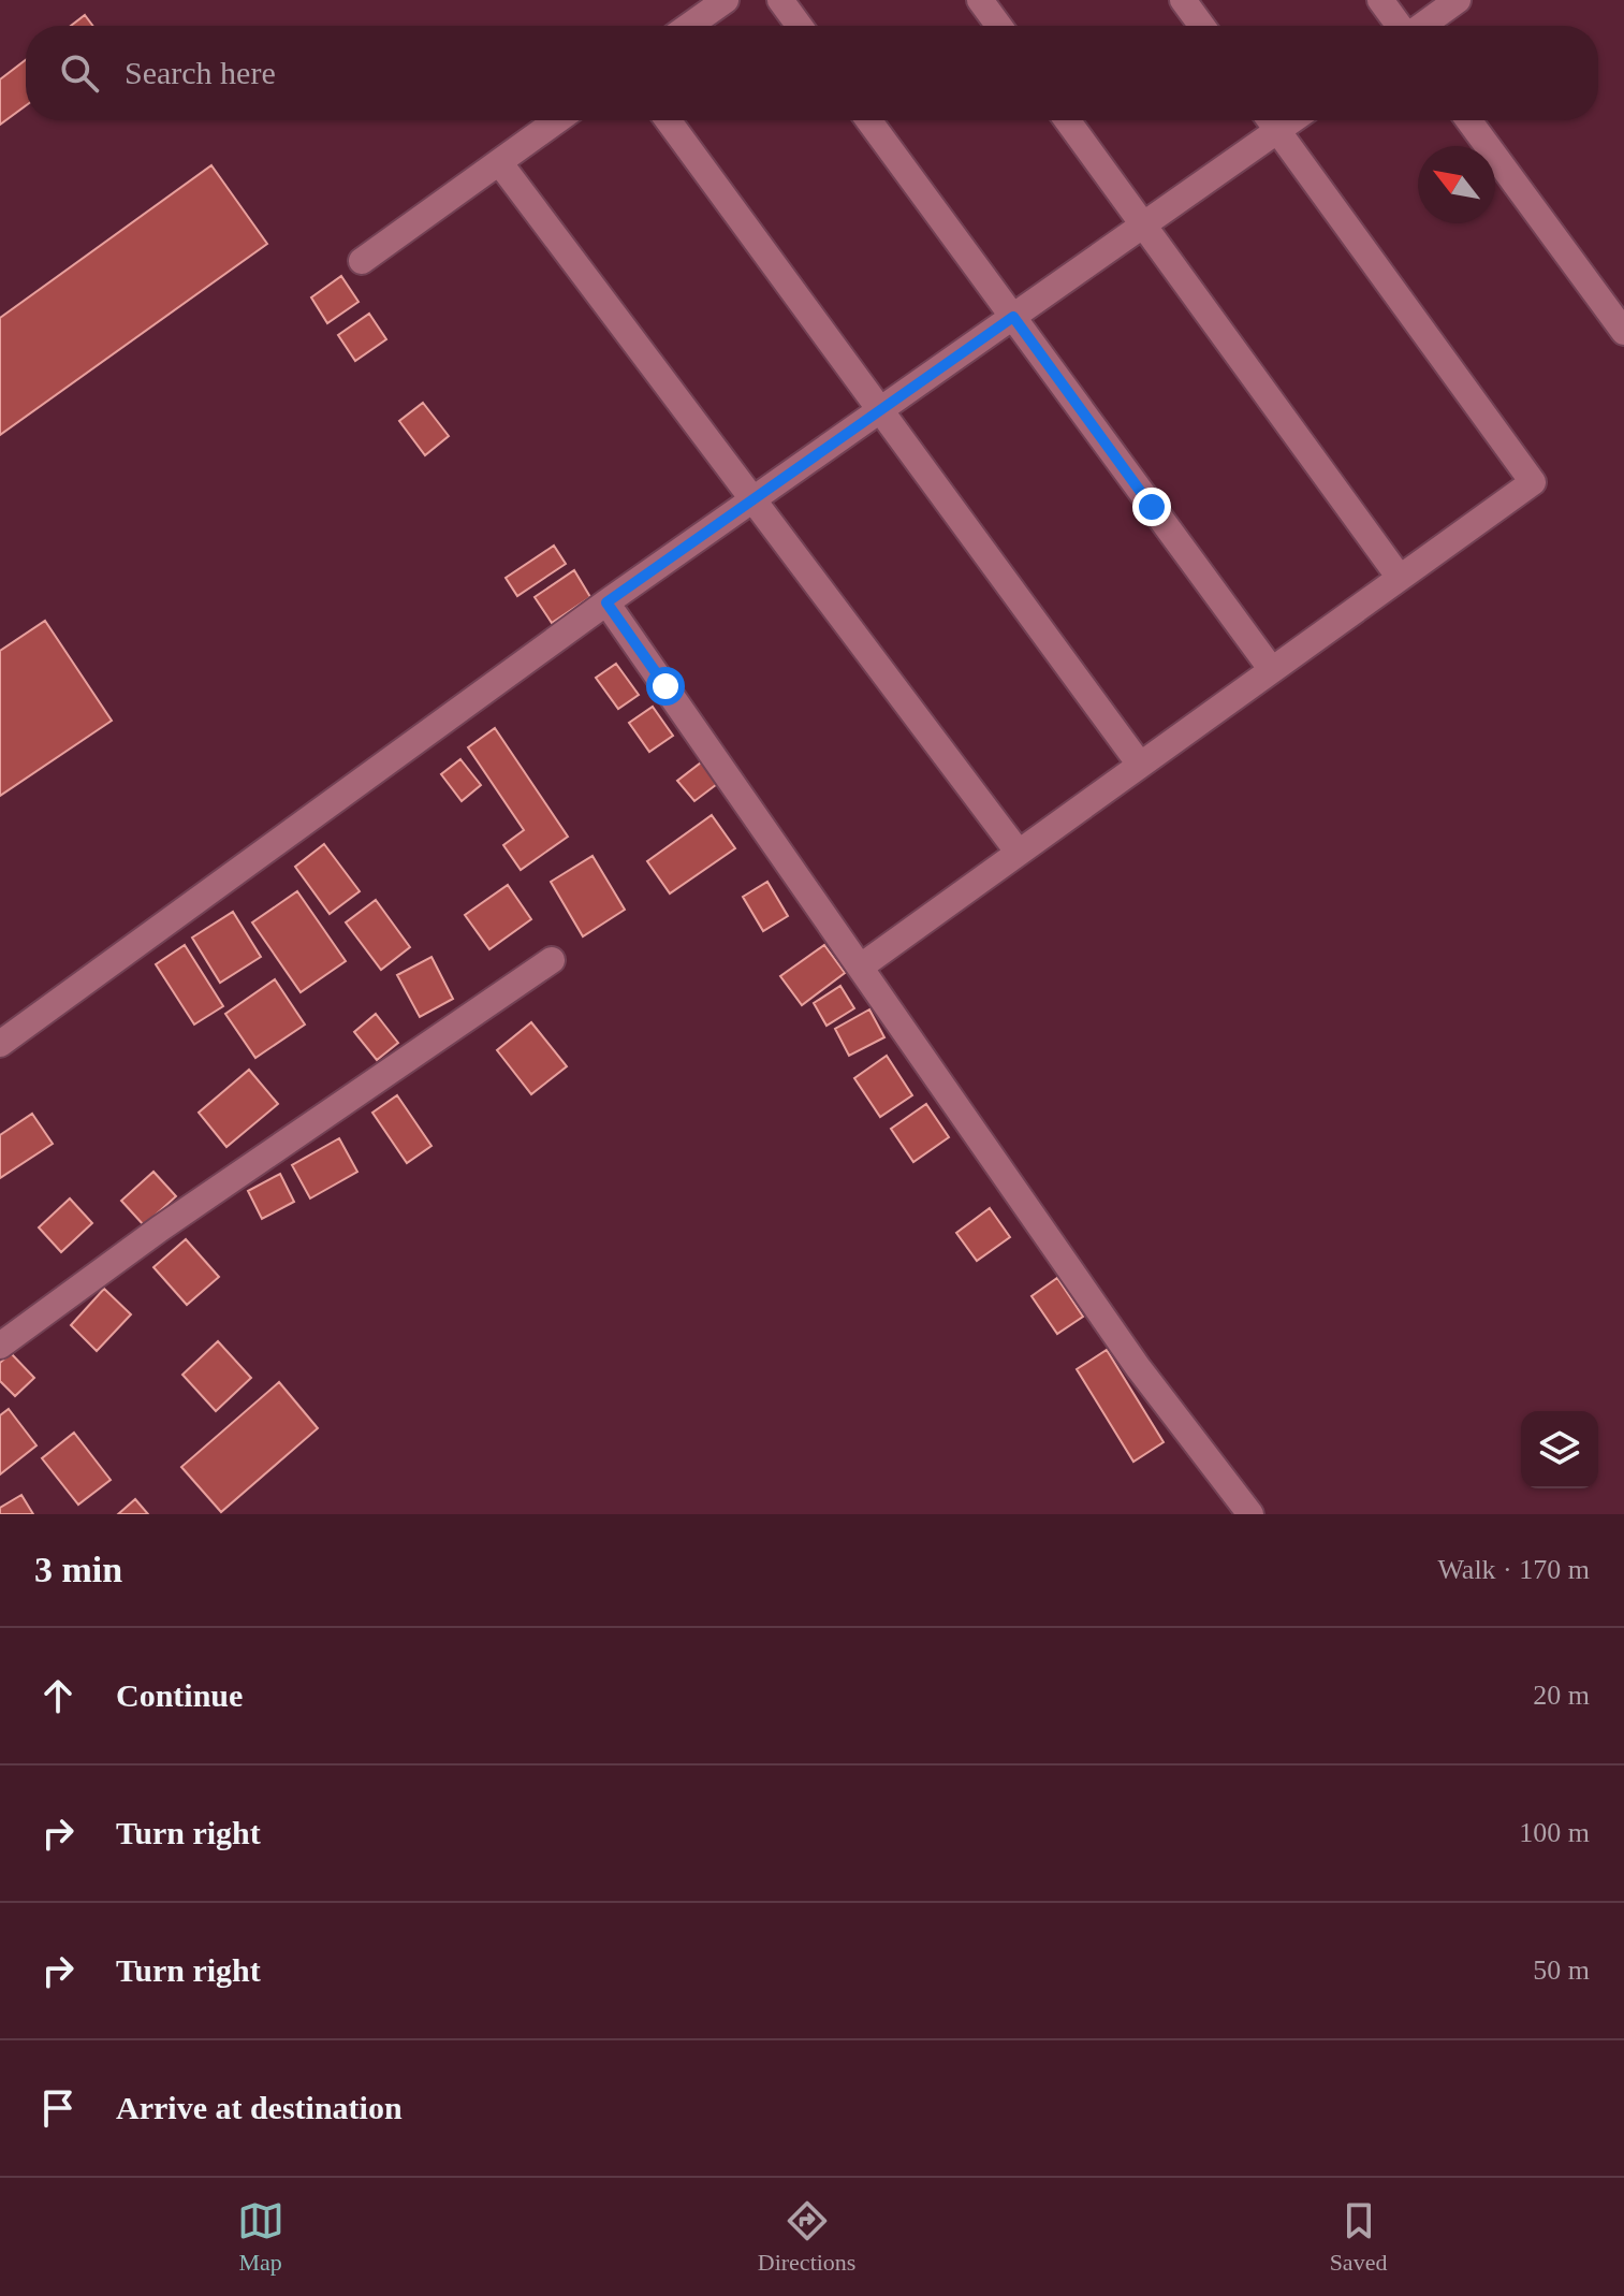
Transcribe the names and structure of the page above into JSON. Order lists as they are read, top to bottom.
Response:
{
  "north": "top left",
  "page": {
    "search": "Search here",
    "heading": ["3 min", "Walk · 170 m"],
    "list": [
      ["Continue", "20 m"],
      ["Turn right", "100 m"],
      ["Turn right", "50 m"],
      "Arrive at destination"
    ],
    "nav": ["Map", "Directions", "Saved"]
  }
}
